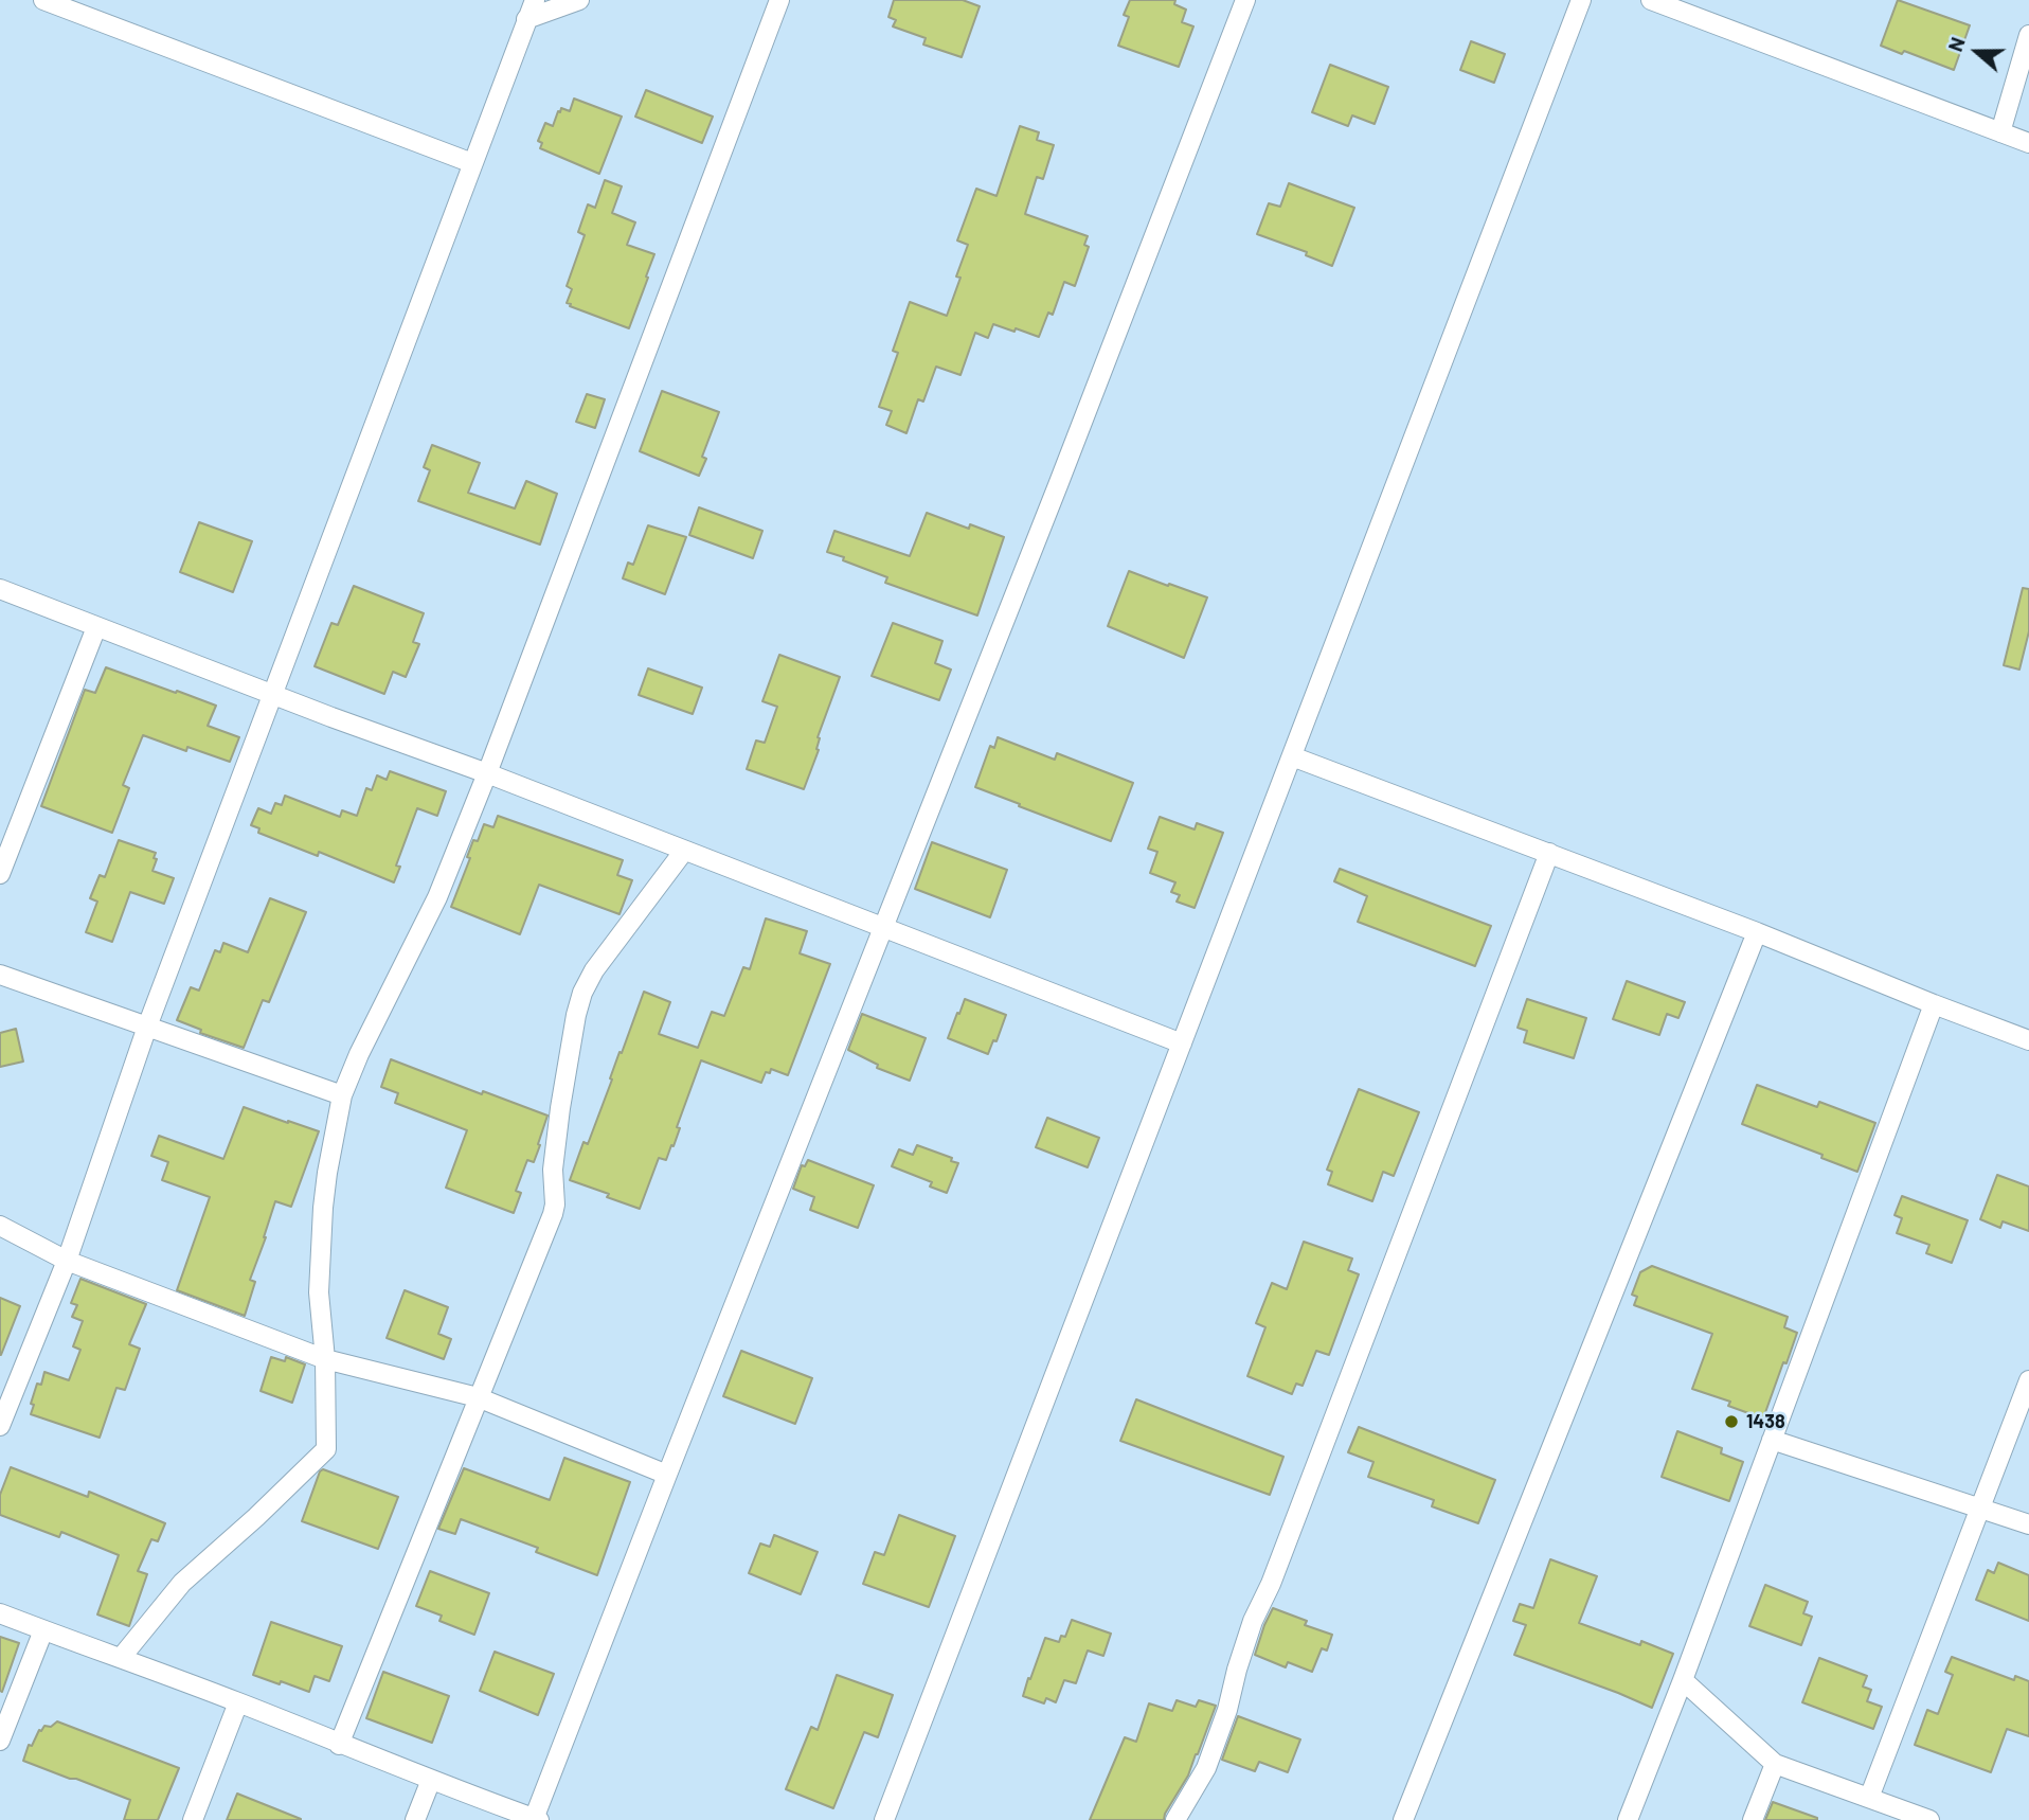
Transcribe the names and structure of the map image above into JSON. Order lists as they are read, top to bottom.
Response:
{
  "places": ["1438"],
  "north": "left"
}
